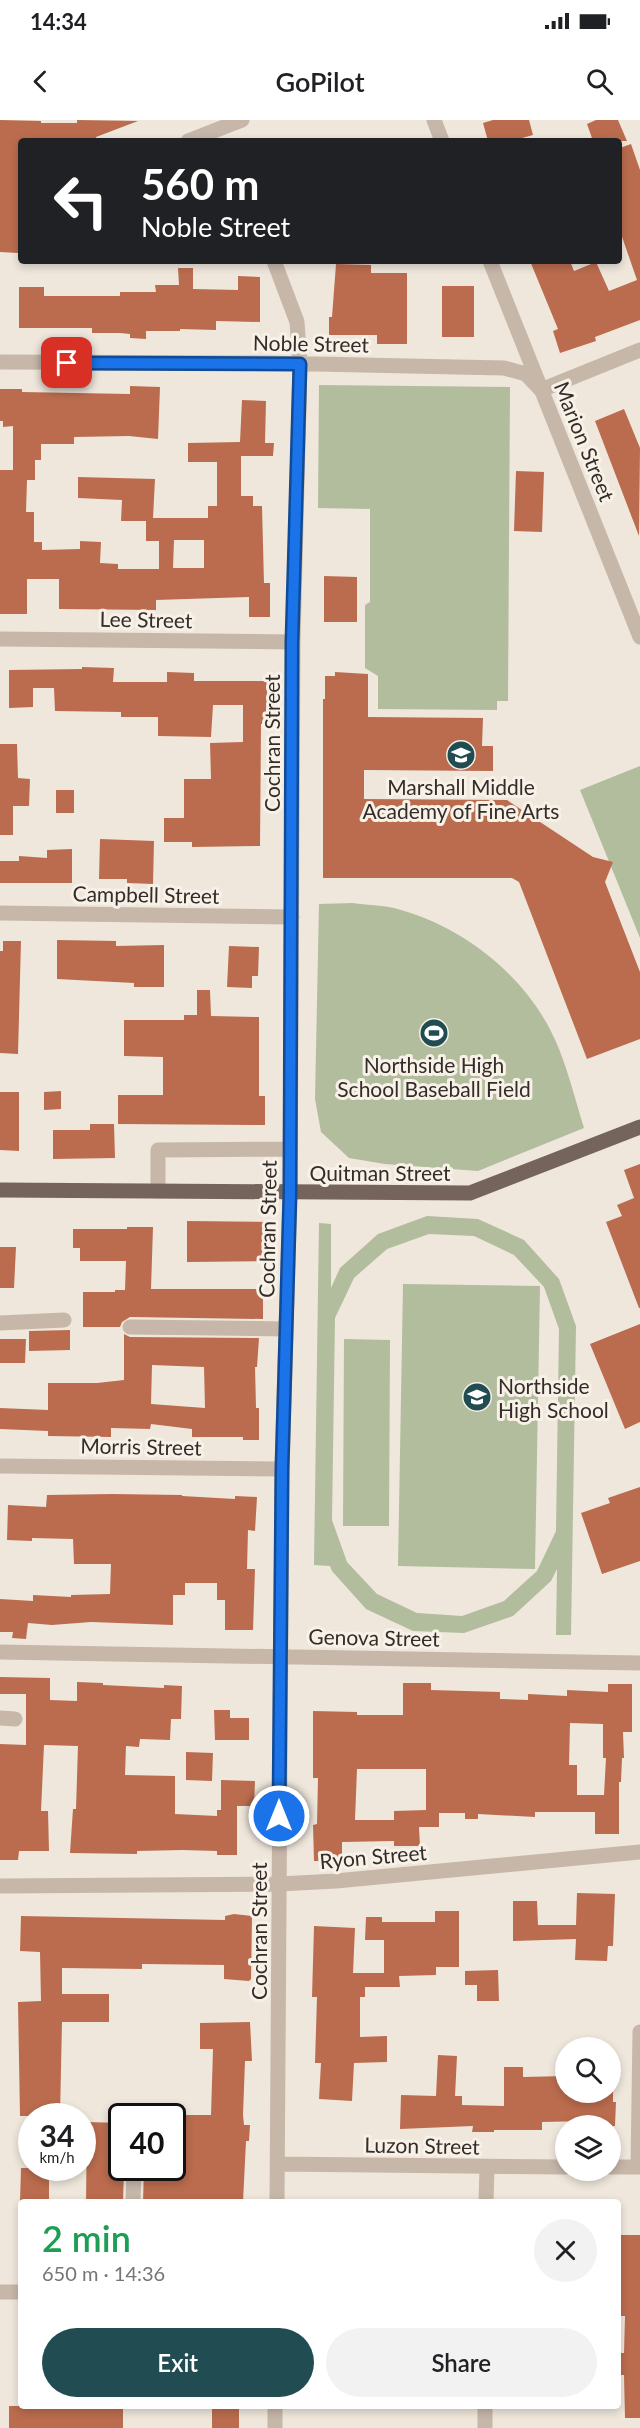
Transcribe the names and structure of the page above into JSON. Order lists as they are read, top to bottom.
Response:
{
  "streets": {
    "main road": ["Quitman Street"],
    "street": [
      "Noble Street",
      "Marion Street",
      "Lee Street",
      "Cochran Street",
      "Campbell Street",
      "Morris Street",
      "Genova Street",
      "Ryon Street",
      "Luzon Street"
    ]
  },
  "crossings": [
    ["Noble Street", "Marion Street"],
    ["Noble Street", "Cochran Street"],
    ["Lee Street", "Cochran Street"],
    ["Cochran Street", "Campbell Street"],
    ["Cochran Street", "Quitman Street"],
    ["Cochran Street", "Morris Street"],
    ["Cochran Street", "Genova Street"],
    ["Cochran Street", "Ryon Street"],
    ["Cochran Street", "Luzon Street"]
  ],
  "places": {
    "school or university": ["Marshall Middle Academy of Fine Arts", "Northside High School"],
    "sports": ["Northside High School Baseball Field"]
  },
  "page": {
    "status": "14:34",
    "header": "GoPilot",
    "turn": ["560 m", "Noble Street"],
    "speed": "34 km/h",
    "limit": "40",
    "heading": ["2 min", "650 m · 14:36"],
    "buttons": ["Exit", "Share"]
  }
}
